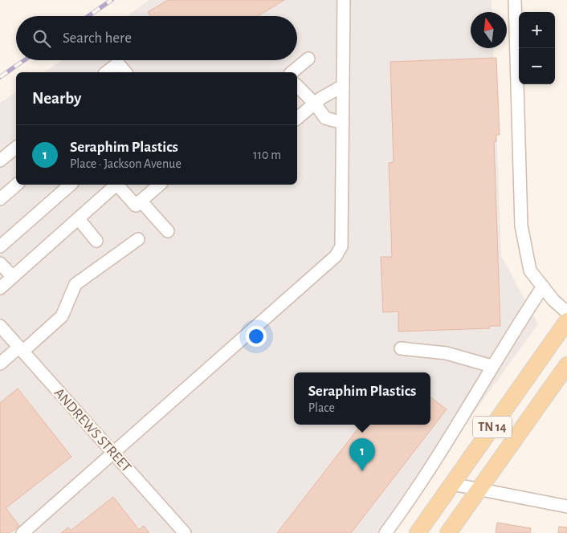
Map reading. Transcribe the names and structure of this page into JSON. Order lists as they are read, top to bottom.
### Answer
{
  "streets": {
    "main road": ["TN 14"],
    "street": ["ANDREWS STREET"]
  },
  "north": "top",
  "page": {
    "map_buttons": ["+", "−"],
    "search": "Search here",
    "heading": "Nearby",
    "list": [
      {
        "mark": "1",
        "name": "Seraphim Plastics",
        "note": "Place · Jackson Avenue",
        "value": "110 m"
      }
    ],
    "popup": ["Seraphim Plastics", "Place"],
    "pins": "1"
  }
}
